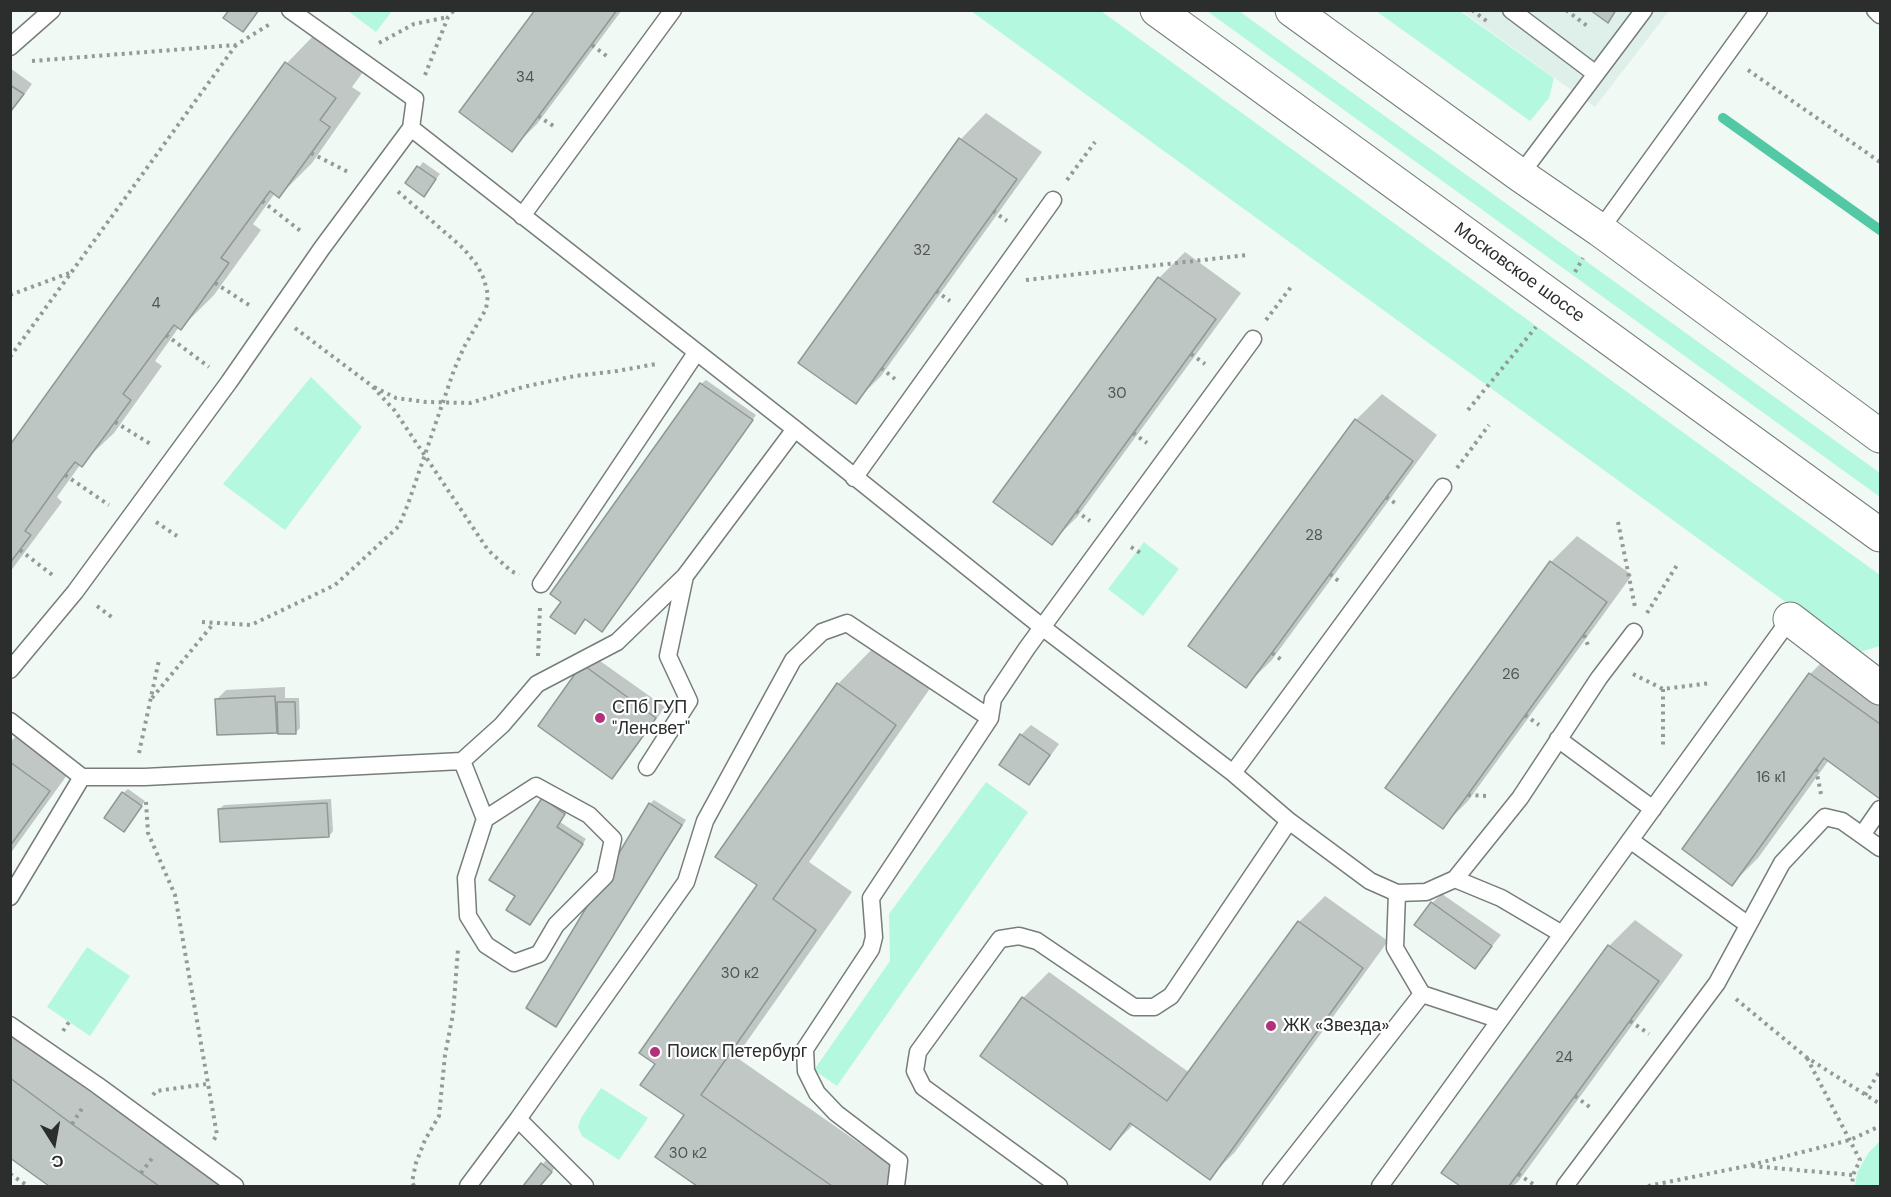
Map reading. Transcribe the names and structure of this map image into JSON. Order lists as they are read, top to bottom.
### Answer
{
  "streets": {
    "main road": ["Московское шоссе"]
  },
  "places": ["СПб ГУП \"Ленсвет\"", "ЖК «Звезда»", "Поиск Петербург"],
  "house_numbers": [
    "34",
    "32",
    "4",
    "30",
    "28",
    "26",
    "16 к1",
    "30 к2",
    "24",
    "30 к2"
  ],
  "north": "bottom"
}
